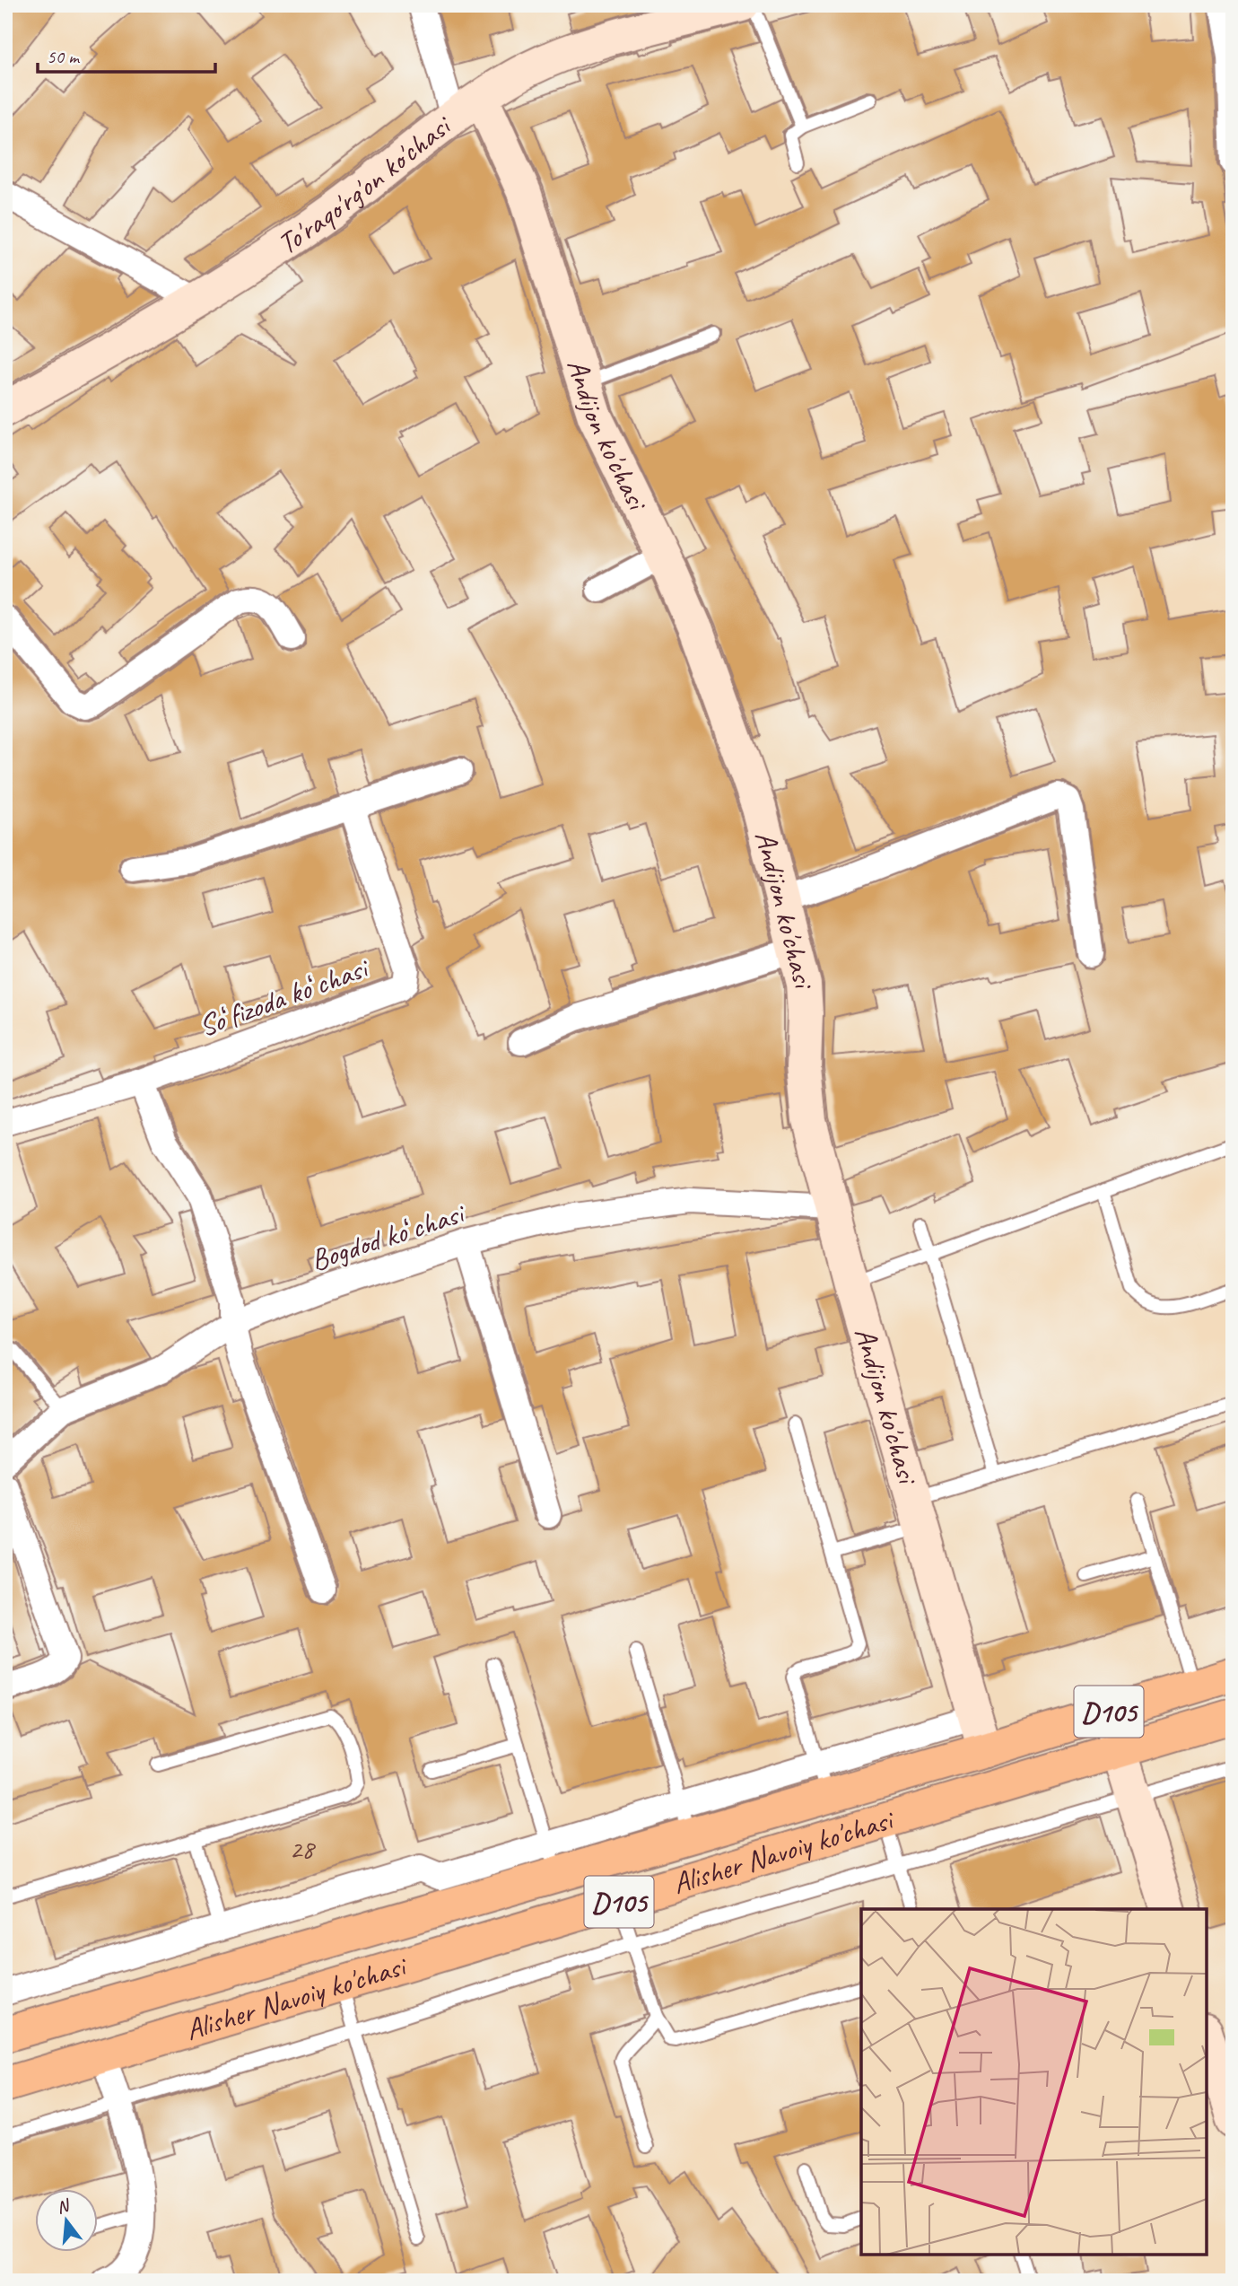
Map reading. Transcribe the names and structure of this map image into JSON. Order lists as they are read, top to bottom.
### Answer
{
  "streets": {
    "main road": ["D105", "Alisher Navoiy ko'chasi"],
    "street": [
      "To'raqo'rg'on ko'chasi",
      "Andijon ko'chasi",
      "Soʻfizoda koʻchasi",
      "Bogdod koʻchasi"
    ]
  },
  "crossings": [
    ["To'raqo'rg'on ko'chasi", "Andijon ko'chasi"],
    ["Andijon ko'chasi", "Bogdod koʻchasi"],
    ["Andijon ko'chasi", "Alisher Navoiy ko'chasi"]
  ],
  "house_numbers": ["28"],
  "scale_bar": "50 m",
  "north": "top"
}
